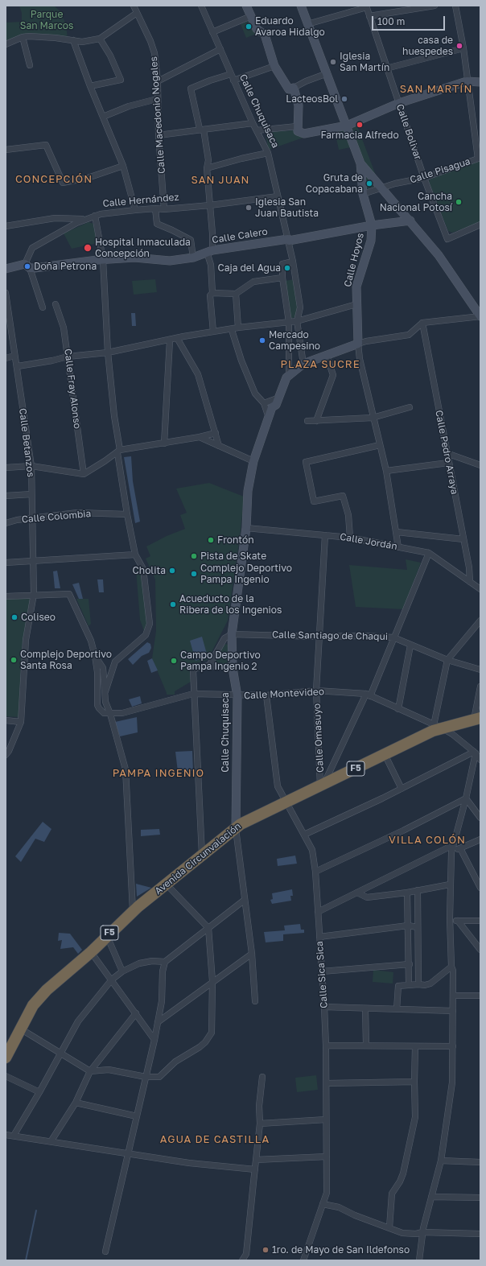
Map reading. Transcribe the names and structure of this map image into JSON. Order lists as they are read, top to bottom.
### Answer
{
  "streets": {
    "highway": ["F5", "Avenida Circunvalación"],
    "main road": ["Calle Chuquisaca", "Calle Calero", "Calle Hoyos"],
    "street": [
      "Calle Macedonio Nogales",
      "Calle Bolivar",
      "Calle Pisagua",
      "Calle Hernández",
      "Calle Fray Alonso",
      "Calle Betanzos",
      "Calle Pedro Arraya",
      "Calle Colombia",
      "Calle Jordán",
      "Calle Santiago de Chaqui",
      "Calle Montevideo",
      "Calle Omasuyo",
      "Calle Sica Sica"
    ]
  },
  "crossings": [
    ["Calle Chuquisaca", "Calle Hernández"],
    ["Calle Chuquisaca", "Calle Calero"],
    ["Calle Chuquisaca", "Calle Jordán"],
    ["Calle Chuquisaca", "Calle Santiago de Chaqui"],
    ["Calle Chuquisaca", "Calle Montevideo"],
    ["Calle Chuquisaca", "Avenida Circunvalación"],
    ["Calle Macedonio Nogales", "Calle Hernández"],
    ["Calle Bolivar", "Calle Pisagua"],
    ["Calle Pisagua", "Calle Hoyos"],
    ["Calle Hernández", "Calle Calero"],
    ["Calle Calero", "Calle Hoyos"],
    ["Calle Hoyos", "Calle Jordán"],
    ["Calle Betanzos", "Calle Colombia"],
    ["Calle Pedro Arraya", "Calle Jordán"],
    ["Calle Jordán", "Calle Omasuyo"],
    ["Calle Santiago de Chaqui", "Calle Omasuyo"],
    ["Calle Montevideo", "Calle Omasuyo"],
    ["Calle Montevideo", "Avenida Circunvalación"],
    ["Calle Montevideo", "Calle Sica Sica"],
    ["Calle Omasuyo", "Avenida Circunvalación"],
    ["Avenida Circunvalación", "Calle Sica Sica"]
  ],
  "districts": [
    "SAN MARTÍN",
    "CONCEPCIÓN",
    "SAN JUAN",
    "PLAZA SUCRE",
    "PAMPA INGENIO",
    "VILLA COLÓN",
    "AGUA DE CASTILLA"
  ],
  "parks": ["Parque San Marcos"],
  "places": [
    "Eduardo Avaroa Hidalgo",
    "casa de huespedes",
    "Iglesia San Martín",
    "LacteosBol",
    "Farmacia Alfredo",
    "Gruta de Copacabana",
    "Cancha Nacional Potosí",
    "Iglesia San Juan Bautista",
    "Hospital Inmaculada Concepción",
    "Doña Petrona",
    "Caja del Agua",
    "Mercado Campesino",
    "Frontón",
    "Pista de Skate",
    "Cholita",
    "Complejo Deportivo Pampa Ingenio",
    "Acueducto de la Ribera de los Ingenios",
    "Coliseo",
    "Complejo Deportivo Santa Rosa",
    "Campo Deportivo Pampa Ingenio 2",
    "1ro. de Mayo de San Ildefonso"
  ],
  "scale_bar": "100 m"
}
